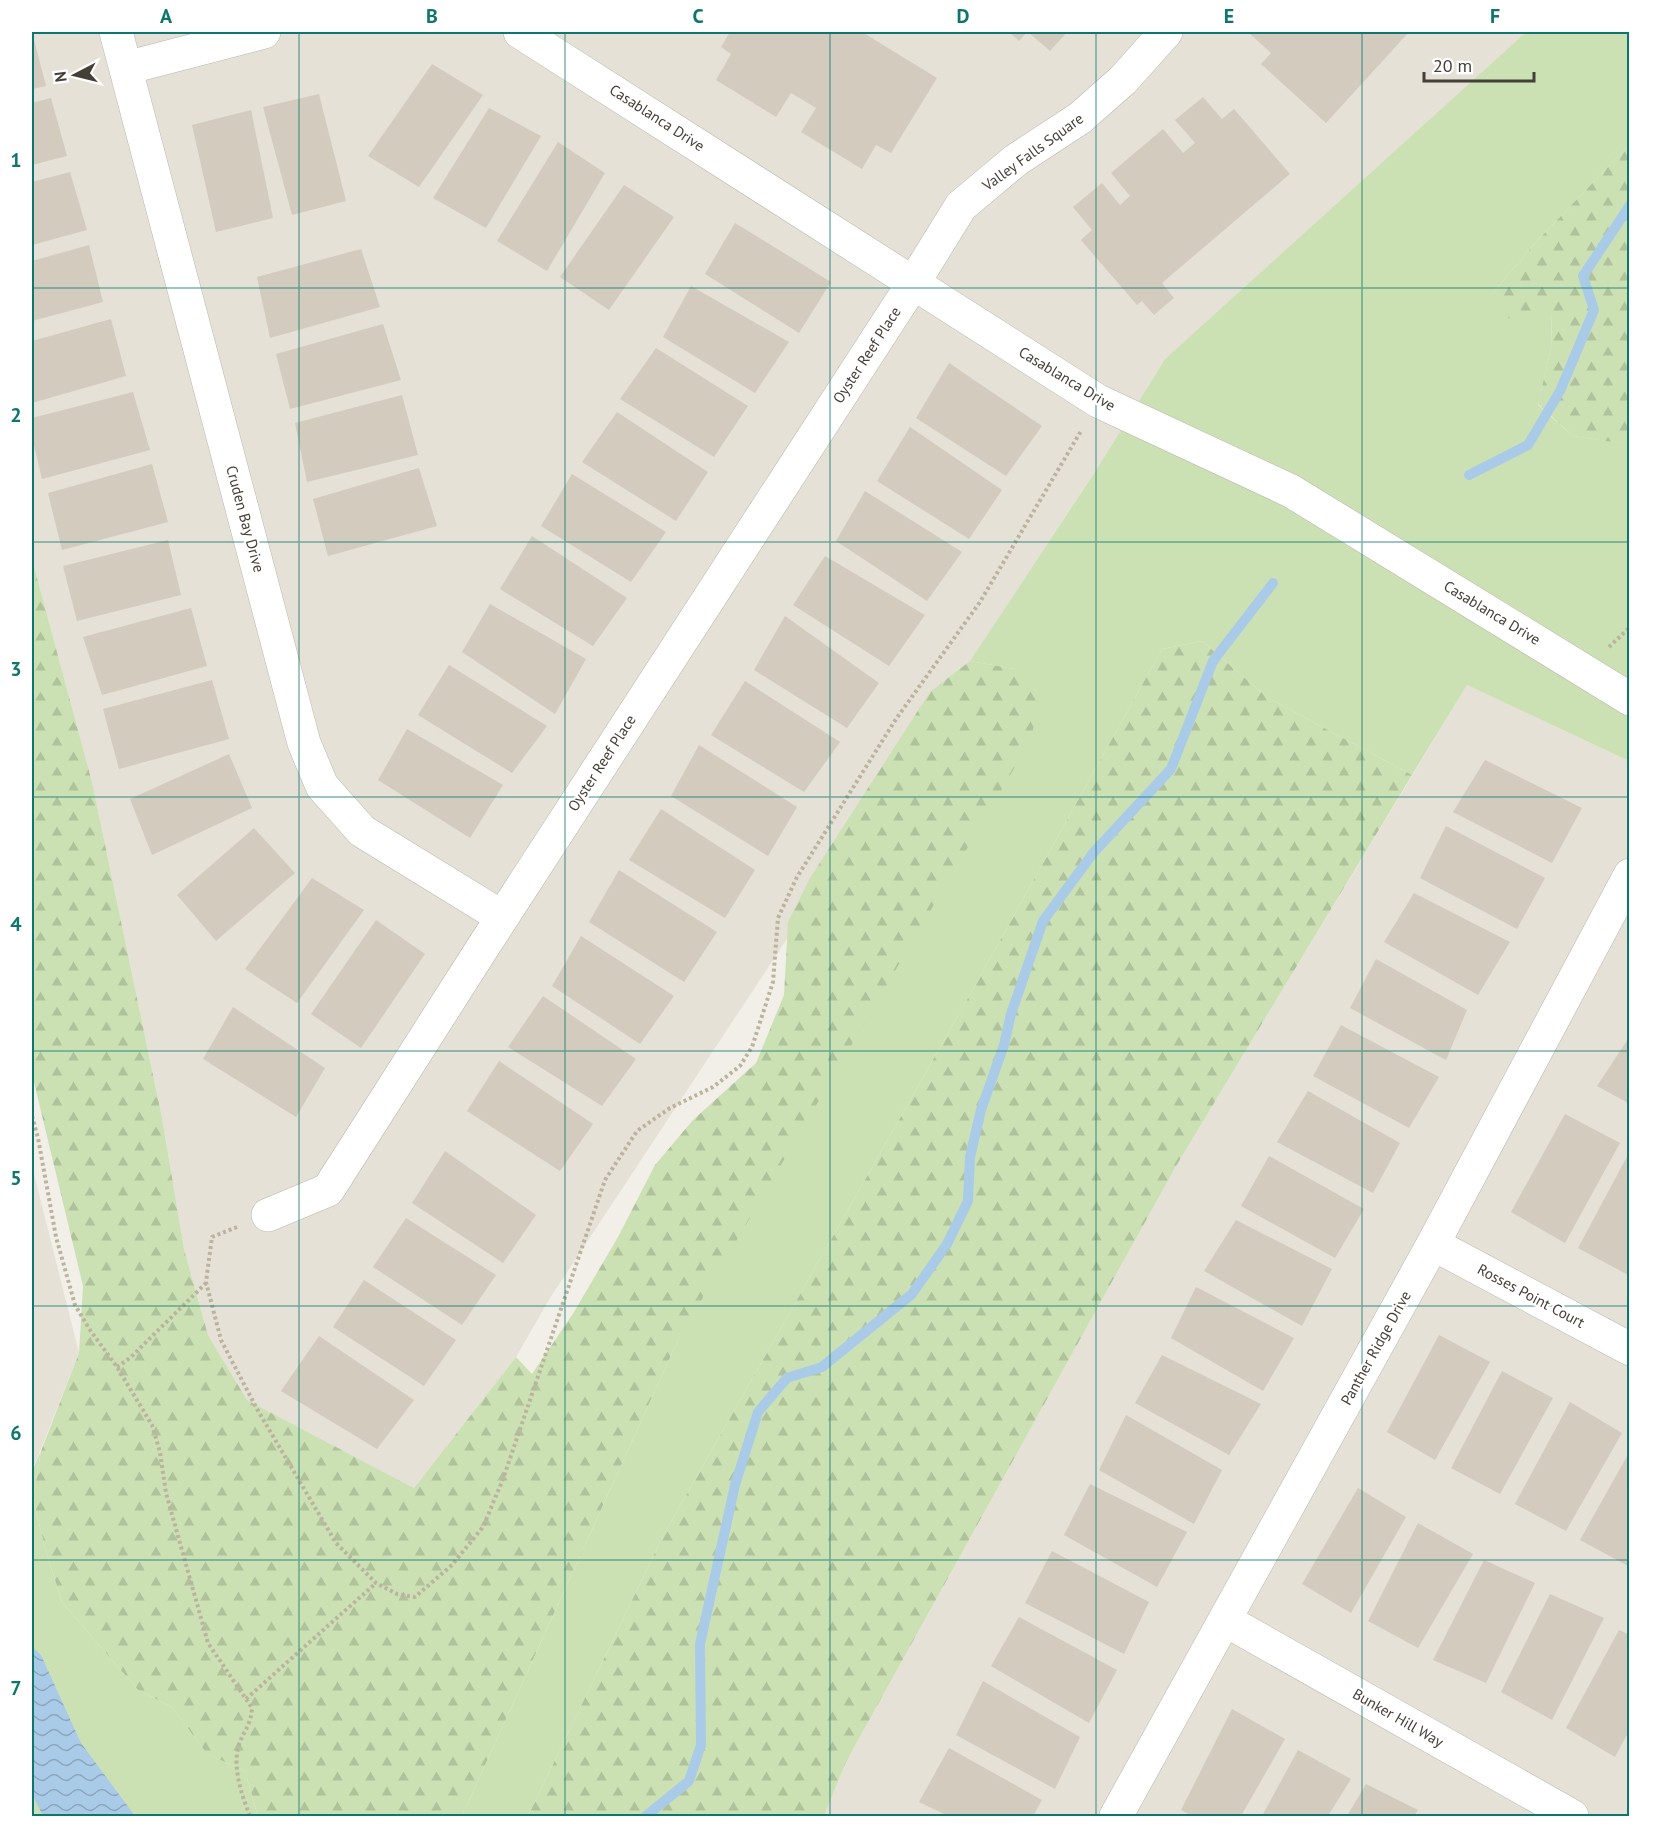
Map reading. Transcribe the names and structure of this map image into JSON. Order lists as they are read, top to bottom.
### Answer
{
  "streets": {
    "street": [
      "Casablanca Drive",
      "Valley Falls Square",
      "Oyster Reef Place",
      "Cruden Bay Drive",
      "Rosses Point Court",
      "Panther Ridge Drive",
      "Bunker Hill Way"
    ]
  },
  "crossings": [
    ["Casablanca Drive", "Valley Falls Square"],
    ["Casablanca Drive", "Oyster Reef Place"],
    ["Valley Falls Square", "Oyster Reef Place"],
    ["Oyster Reef Place", "Cruden Bay Drive"],
    ["Rosses Point Court", "Panther Ridge Drive"],
    ["Panther Ridge Drive", "Bunker Hill Way"]
  ],
  "scale_bar": "20 m",
  "north": "left",
  "grid": {
    "columns": [
      "A",
      "B",
      "C",
      "D",
      "E",
      "F"
    ],
    "rows": [
      "1",
      "2",
      "3",
      "4",
      "5",
      "6",
      "7"
    ]
  }
}
